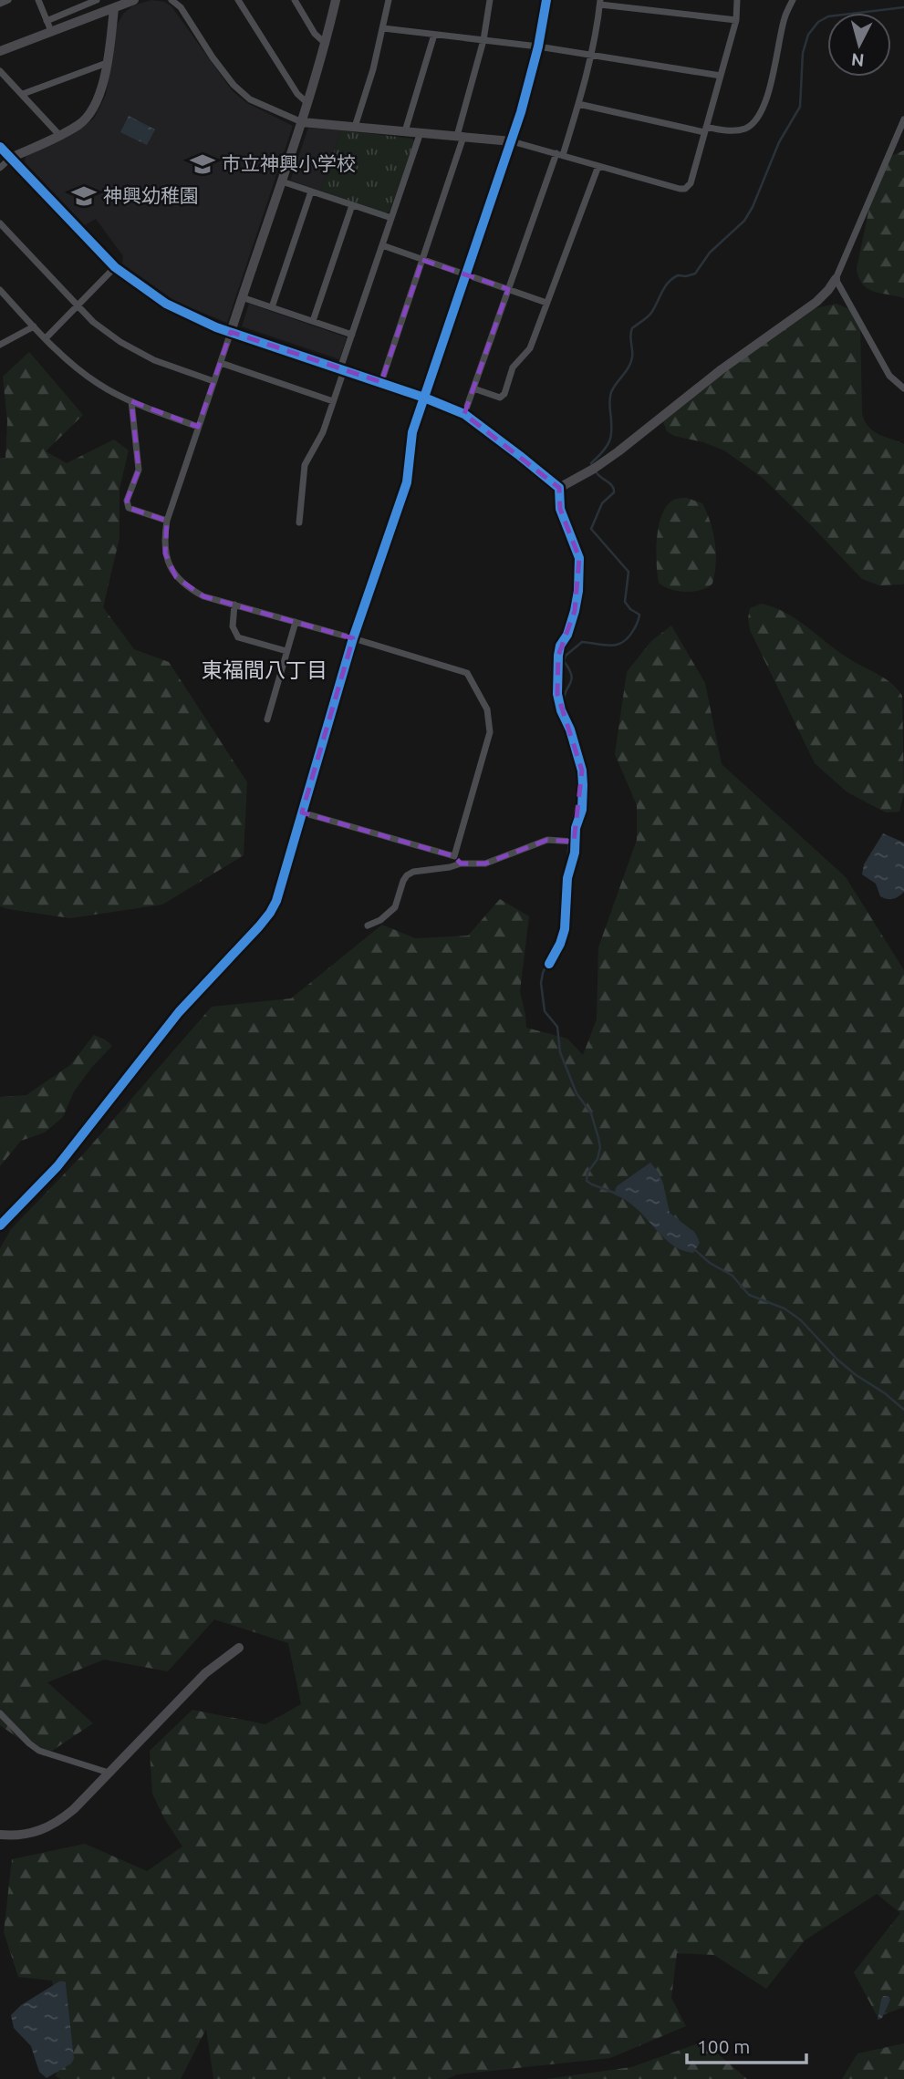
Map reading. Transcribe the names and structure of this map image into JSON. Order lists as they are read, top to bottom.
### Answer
{
  "districts": ["東福間八丁目"],
  "places": {
    "school or university": ["市立神興小学校", "神興幼稚園"]
  },
  "scale_bar": "100 m",
  "north": "bottom"
}
